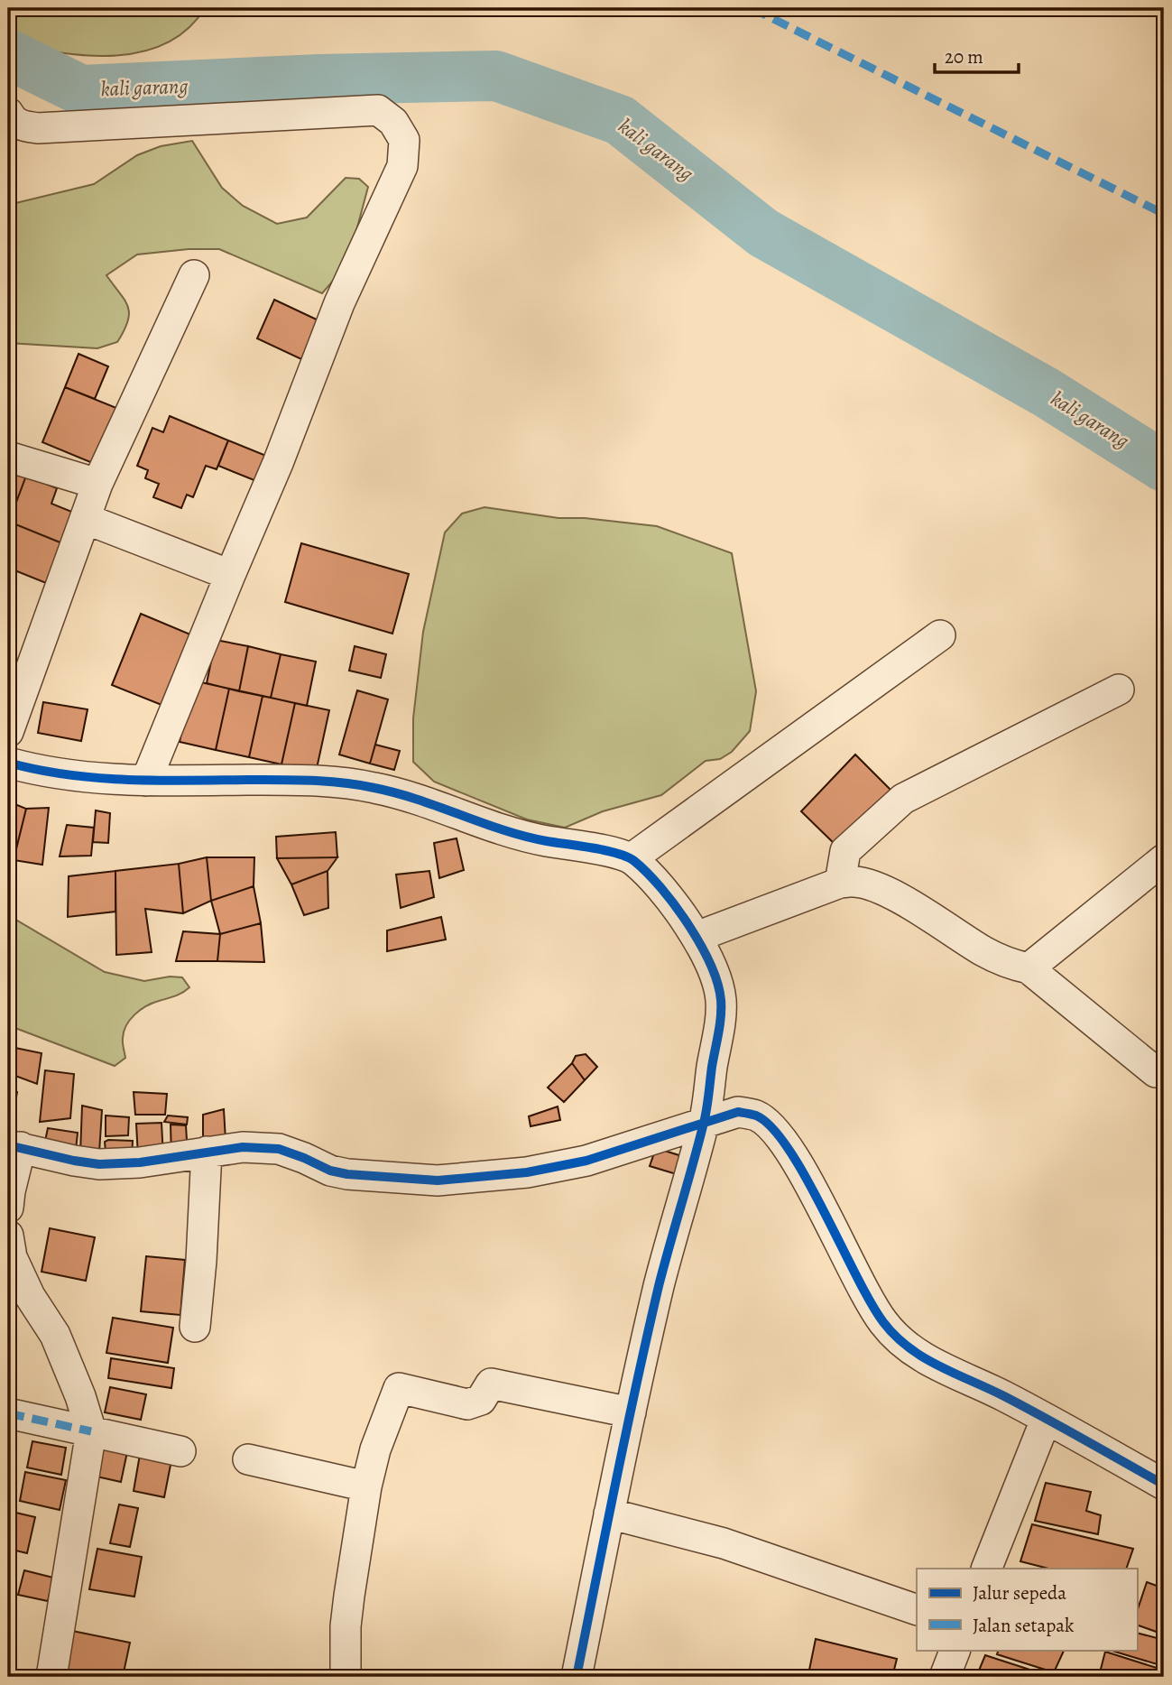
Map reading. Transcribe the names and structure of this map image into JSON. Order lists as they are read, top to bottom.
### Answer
{
  "water": ["kali garang"],
  "legend": ["Jalur sepeda", "Jalan setapak"],
  "scale_bar": "20 m"
}
